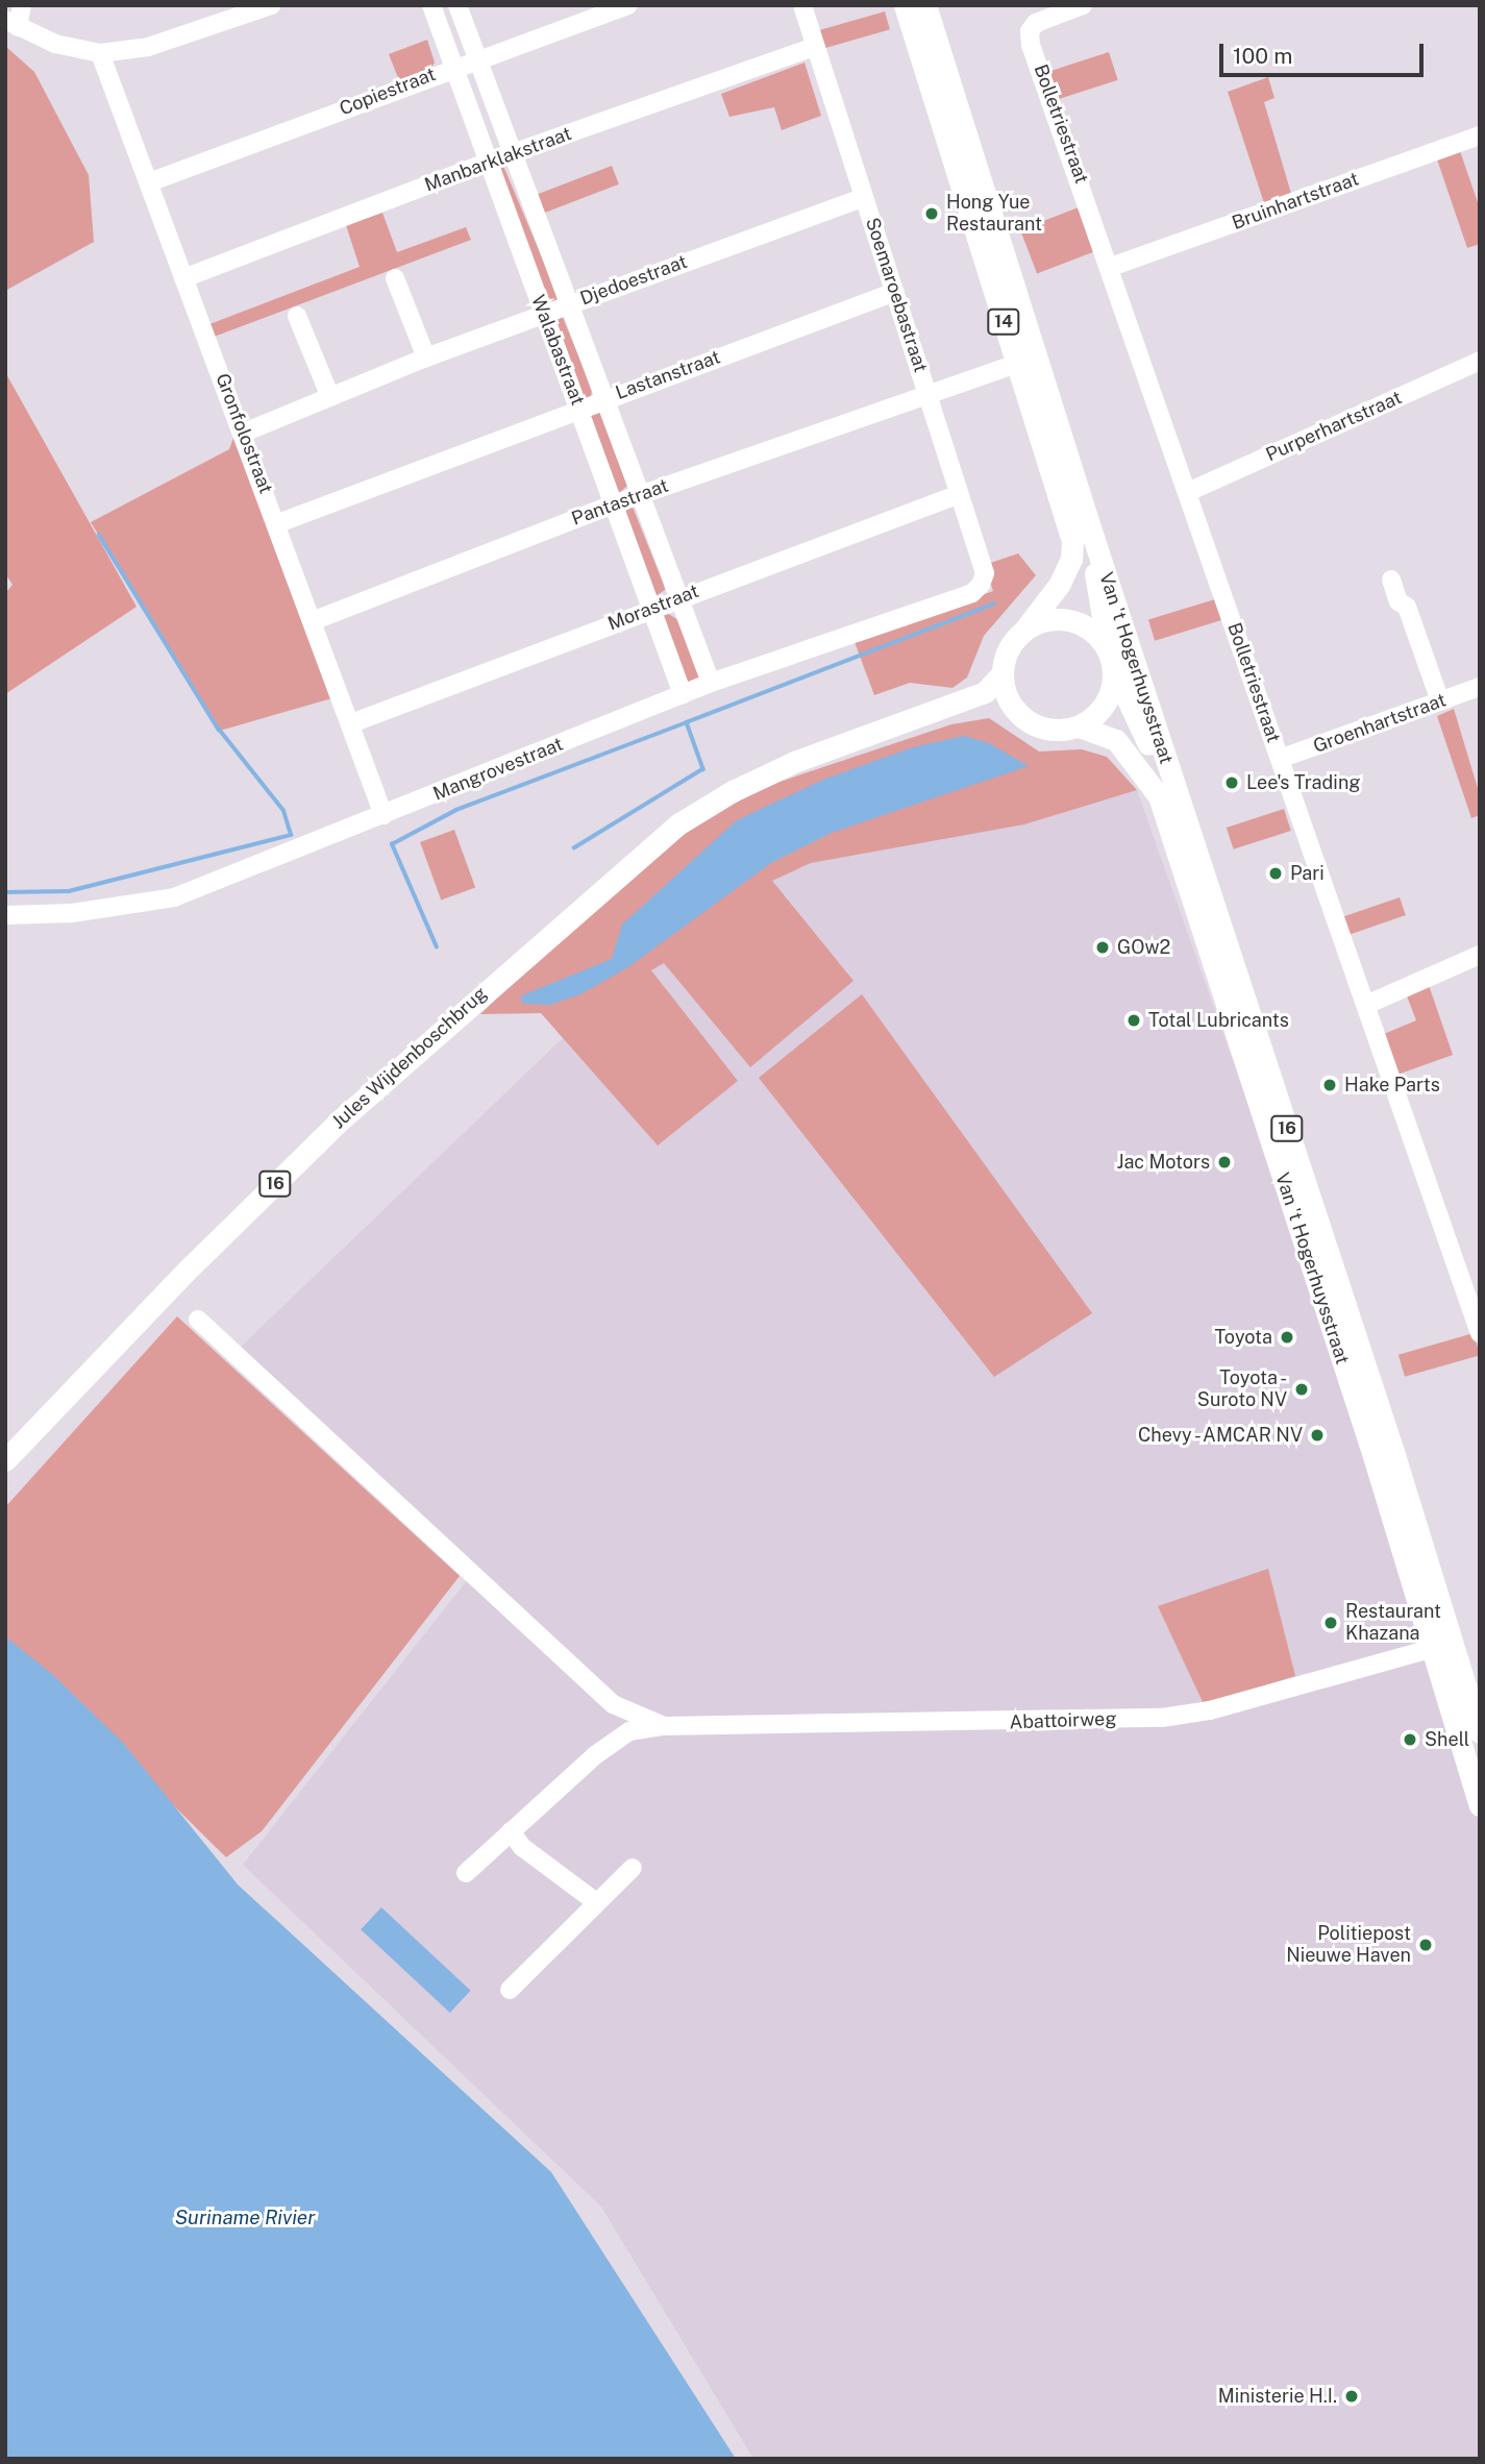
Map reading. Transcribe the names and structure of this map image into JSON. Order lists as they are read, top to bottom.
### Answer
{
  "streets": {
    "main road": [
      "14",
      "Van 't Hogerhuysstraat",
      "Jules Wijdenboschbrug",
      "16"
    ],
    "street": [
      "Copiestraat",
      "Bolletriestraat",
      "Manbarklakstraat",
      "Bruinhartstraat",
      "Djedoestraat",
      "Soemaroebastraat",
      "Walabastraat",
      "Lastanstraat",
      "Purperhartstraat",
      "Gronfolostraat",
      "Pantastraat",
      "Morastraat",
      "Groenhartstraat",
      "Mangrovestraat",
      "Abattoirweg"
    ]
  },
  "crossings": [
    ["Copiestraat", "Walabastraat"],
    ["Copiestraat", "Gronfolostraat"],
    ["Bolletriestraat", "Bruinhartstraat"],
    ["Bolletriestraat", "Purperhartstraat"],
    ["Bolletriestraat", "Groenhartstraat"],
    ["Manbarklakstraat", "Soemaroebastraat"],
    ["Manbarklakstraat", "Walabastraat"],
    ["Manbarklakstraat", "Gronfolostraat"],
    ["Djedoestraat", "Soemaroebastraat"],
    ["Djedoestraat", "Walabastraat"],
    ["Djedoestraat", "Gronfolostraat"],
    ["Soemaroebastraat", "Lastanstraat"],
    ["Soemaroebastraat", "Pantastraat"],
    ["Soemaroebastraat", "Morastraat"],
    ["Soemaroebastraat", "Mangrovestraat"],
    ["14", "Pantastraat"],
    ["14", "Van 't Hogerhuysstraat"],
    ["14", "Jules Wijdenboschbrug"],
    ["14", "16"],
    ["Walabastraat", "Lastanstraat"],
    ["Walabastraat", "Pantastraat"],
    ["Walabastraat", "Morastraat"],
    ["Walabastraat", "Mangrovestraat"],
    ["Lastanstraat", "Gronfolostraat"],
    ["Gronfolostraat", "Pantastraat"],
    ["Gronfolostraat", "Morastraat"],
    ["Gronfolostraat", "Mangrovestraat"],
    ["Van 't Hogerhuysstraat", "Jules Wijdenboschbrug"],
    ["Van 't Hogerhuysstraat", "16"],
    ["Van 't Hogerhuysstraat", "Abattoirweg"],
    ["Jules Wijdenboschbrug", "16"]
  ],
  "water": ["Suriname Rivier"],
  "places": [
    "Hong Yue Restaurant",
    "Lee's Trading",
    "Pari",
    "GOw2",
    "Total Lubricants",
    "Hake Parts",
    "Jac Motors",
    "Toyota",
    "Toyota - Suroto NV",
    "Chevy - AMCAR NV",
    "Restaurant Khazana",
    "Shell",
    "Politiepost Nieuwe Haven",
    "Ministerie H.I."
  ],
  "scale_bar": "100 m"
}
